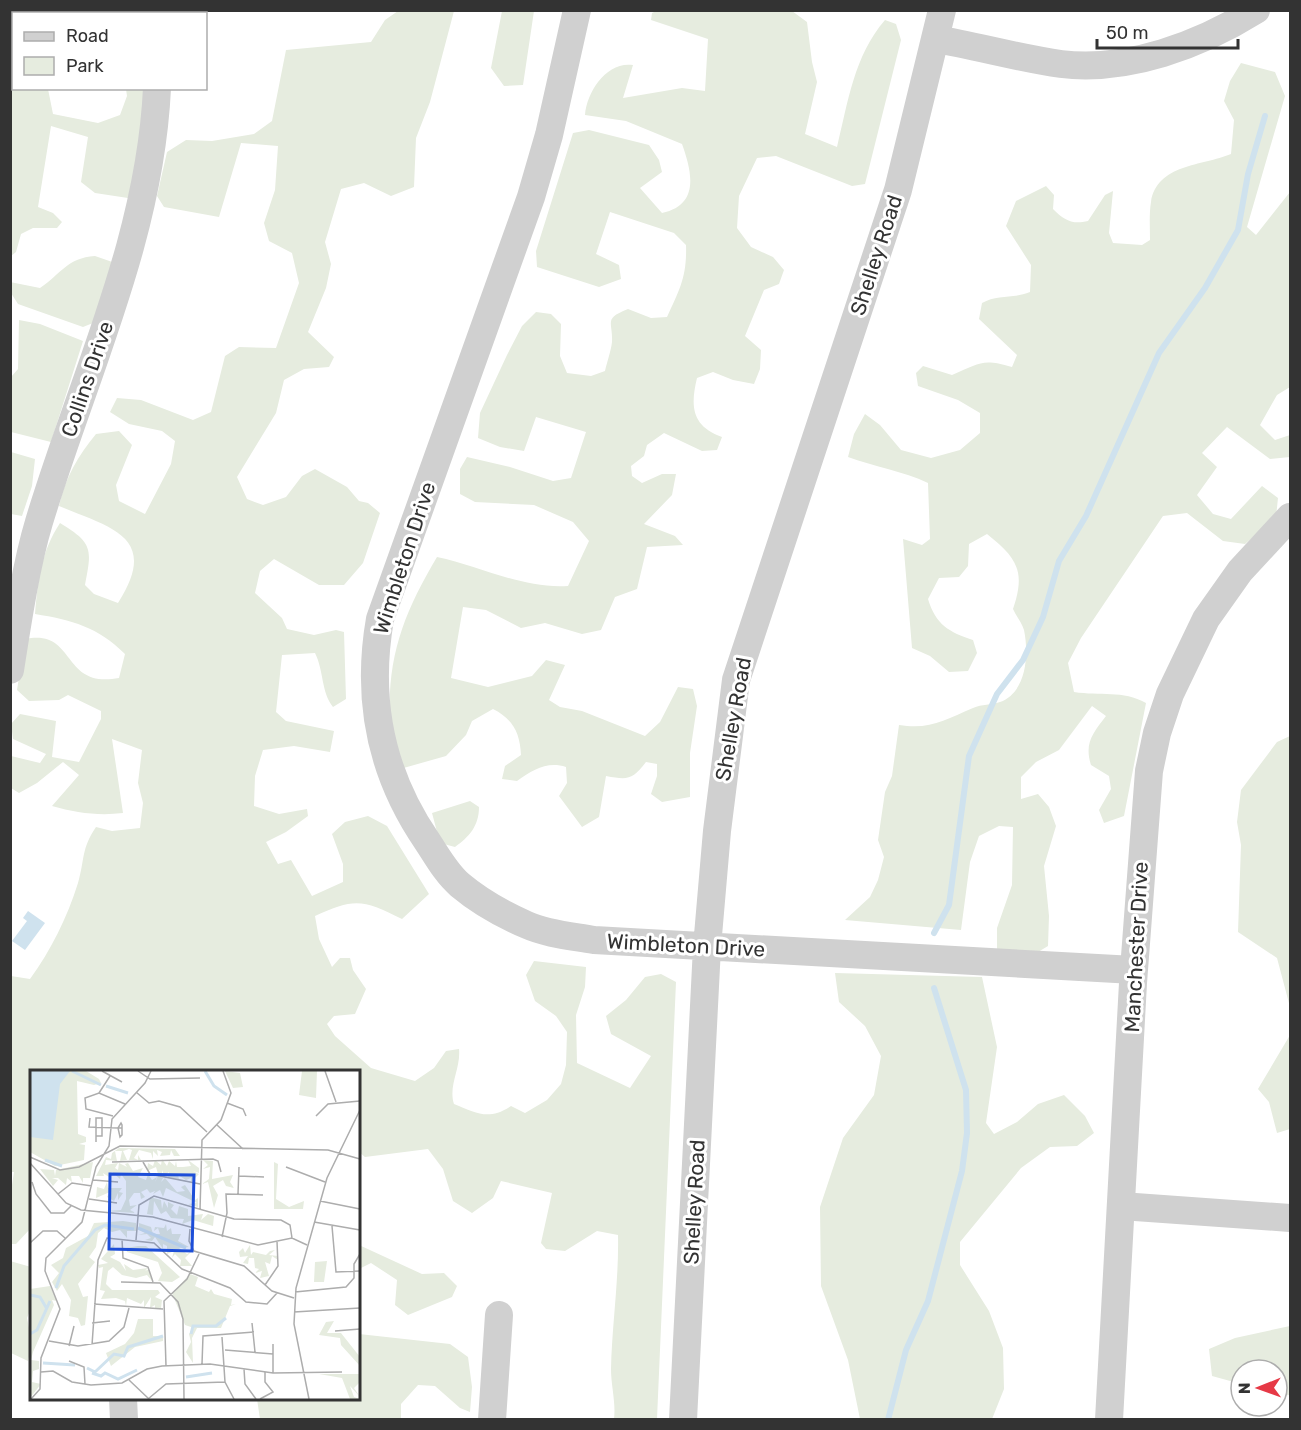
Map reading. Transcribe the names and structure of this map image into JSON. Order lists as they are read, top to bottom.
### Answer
{
  "streets": {
    "street": [
      "Shelley Road",
      "Collins Drive",
      "Wimbleton Drive",
      "Manchester Drive"
    ]
  },
  "crossings": [
    ["Shelley Road", "Wimbleton Drive"],
    ["Wimbleton Drive", "Manchester Drive"]
  ],
  "legend": ["Road", "Park"],
  "scale_bar": "50 m",
  "north": "left"
}
